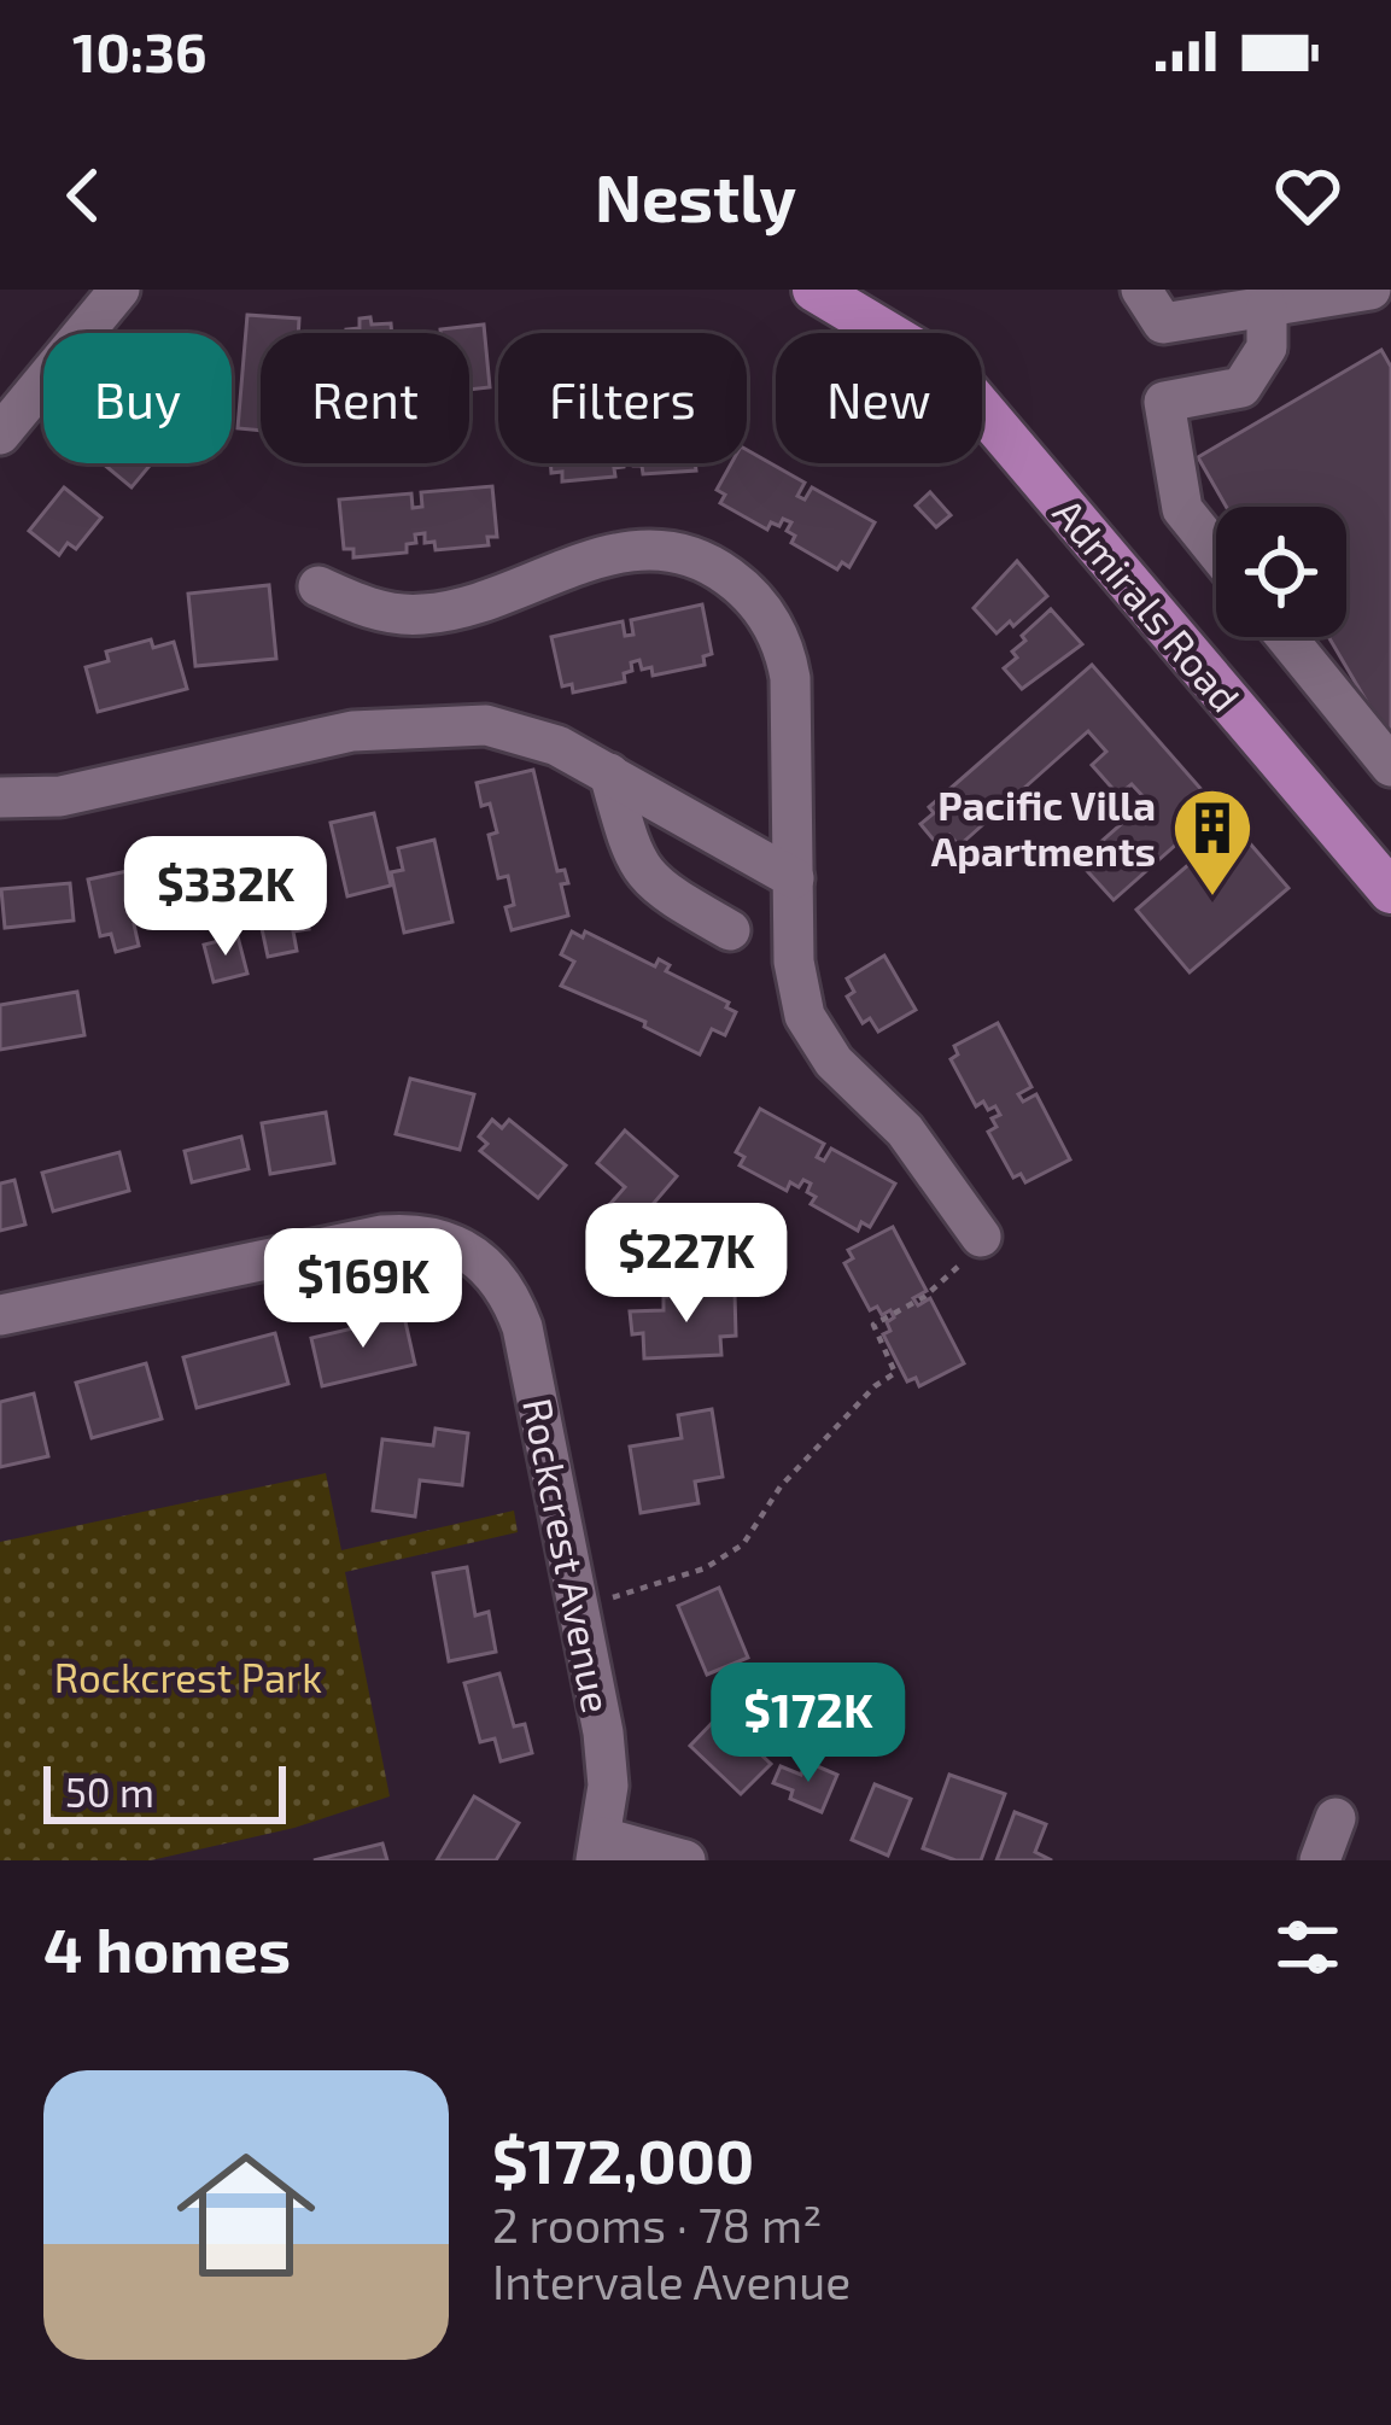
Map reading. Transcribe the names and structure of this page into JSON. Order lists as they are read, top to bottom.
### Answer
{
  "streets": {
    "main road": ["Admirals Road"],
    "street": ["Rockcrest Avenue"]
  },
  "parks": ["Rockcrest Park"],
  "places": {
    "building": ["Pacific Villa Apartments"]
  },
  "scale_bar": "50 m",
  "page": {
    "status": "10:36",
    "header": "Nestly",
    "chip": [
      "Buy",
      "Rent",
      "Filters",
      "New"
    ],
    "price": [
      "$332K",
      "$227K",
      "$169K",
      "$172K"
    ],
    "scale": "50 m",
    "heading": "4 homes",
    "list": [
      {
        "name": "$172,000",
        "note": "2 rooms · 78 m² · Intervale Avenue"
      }
    ]
  }
}
